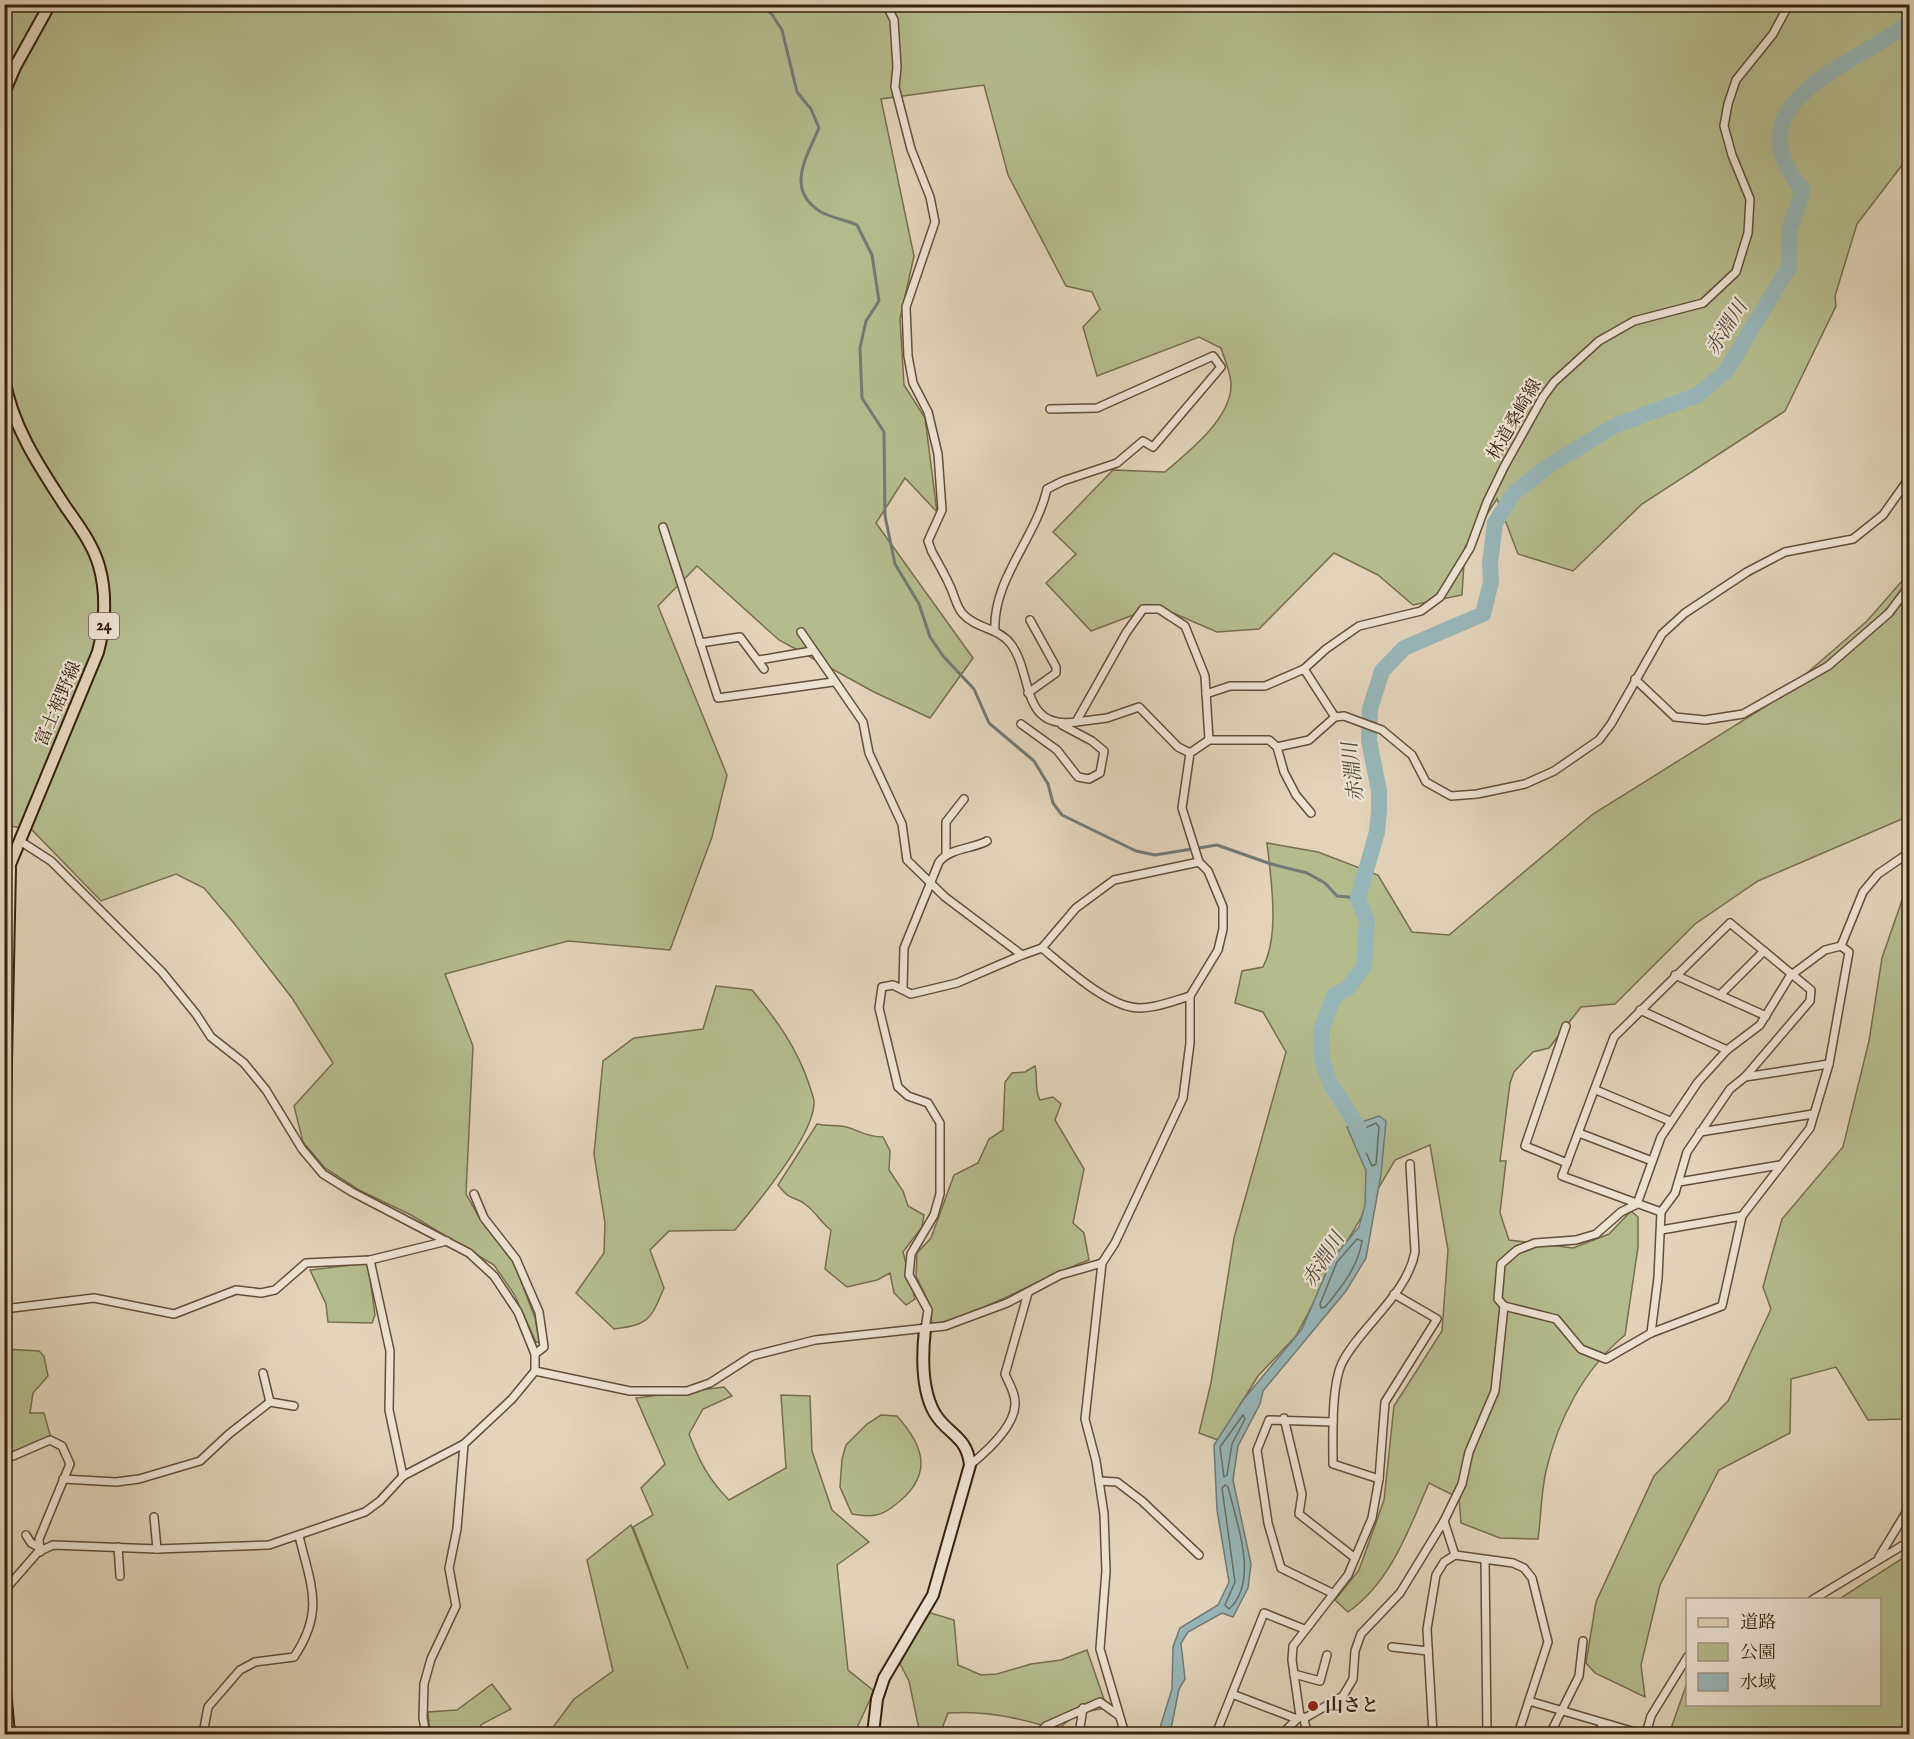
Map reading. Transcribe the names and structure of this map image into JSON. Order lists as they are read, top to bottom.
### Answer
{
  "streets": {
    "main road": ["24", "富士裾野線"],
    "street": ["林道桑崎線"]
  },
  "water": ["赤淵川"],
  "places": ["山さと"],
  "legend": ["道路", "公園", "水域"]
}
